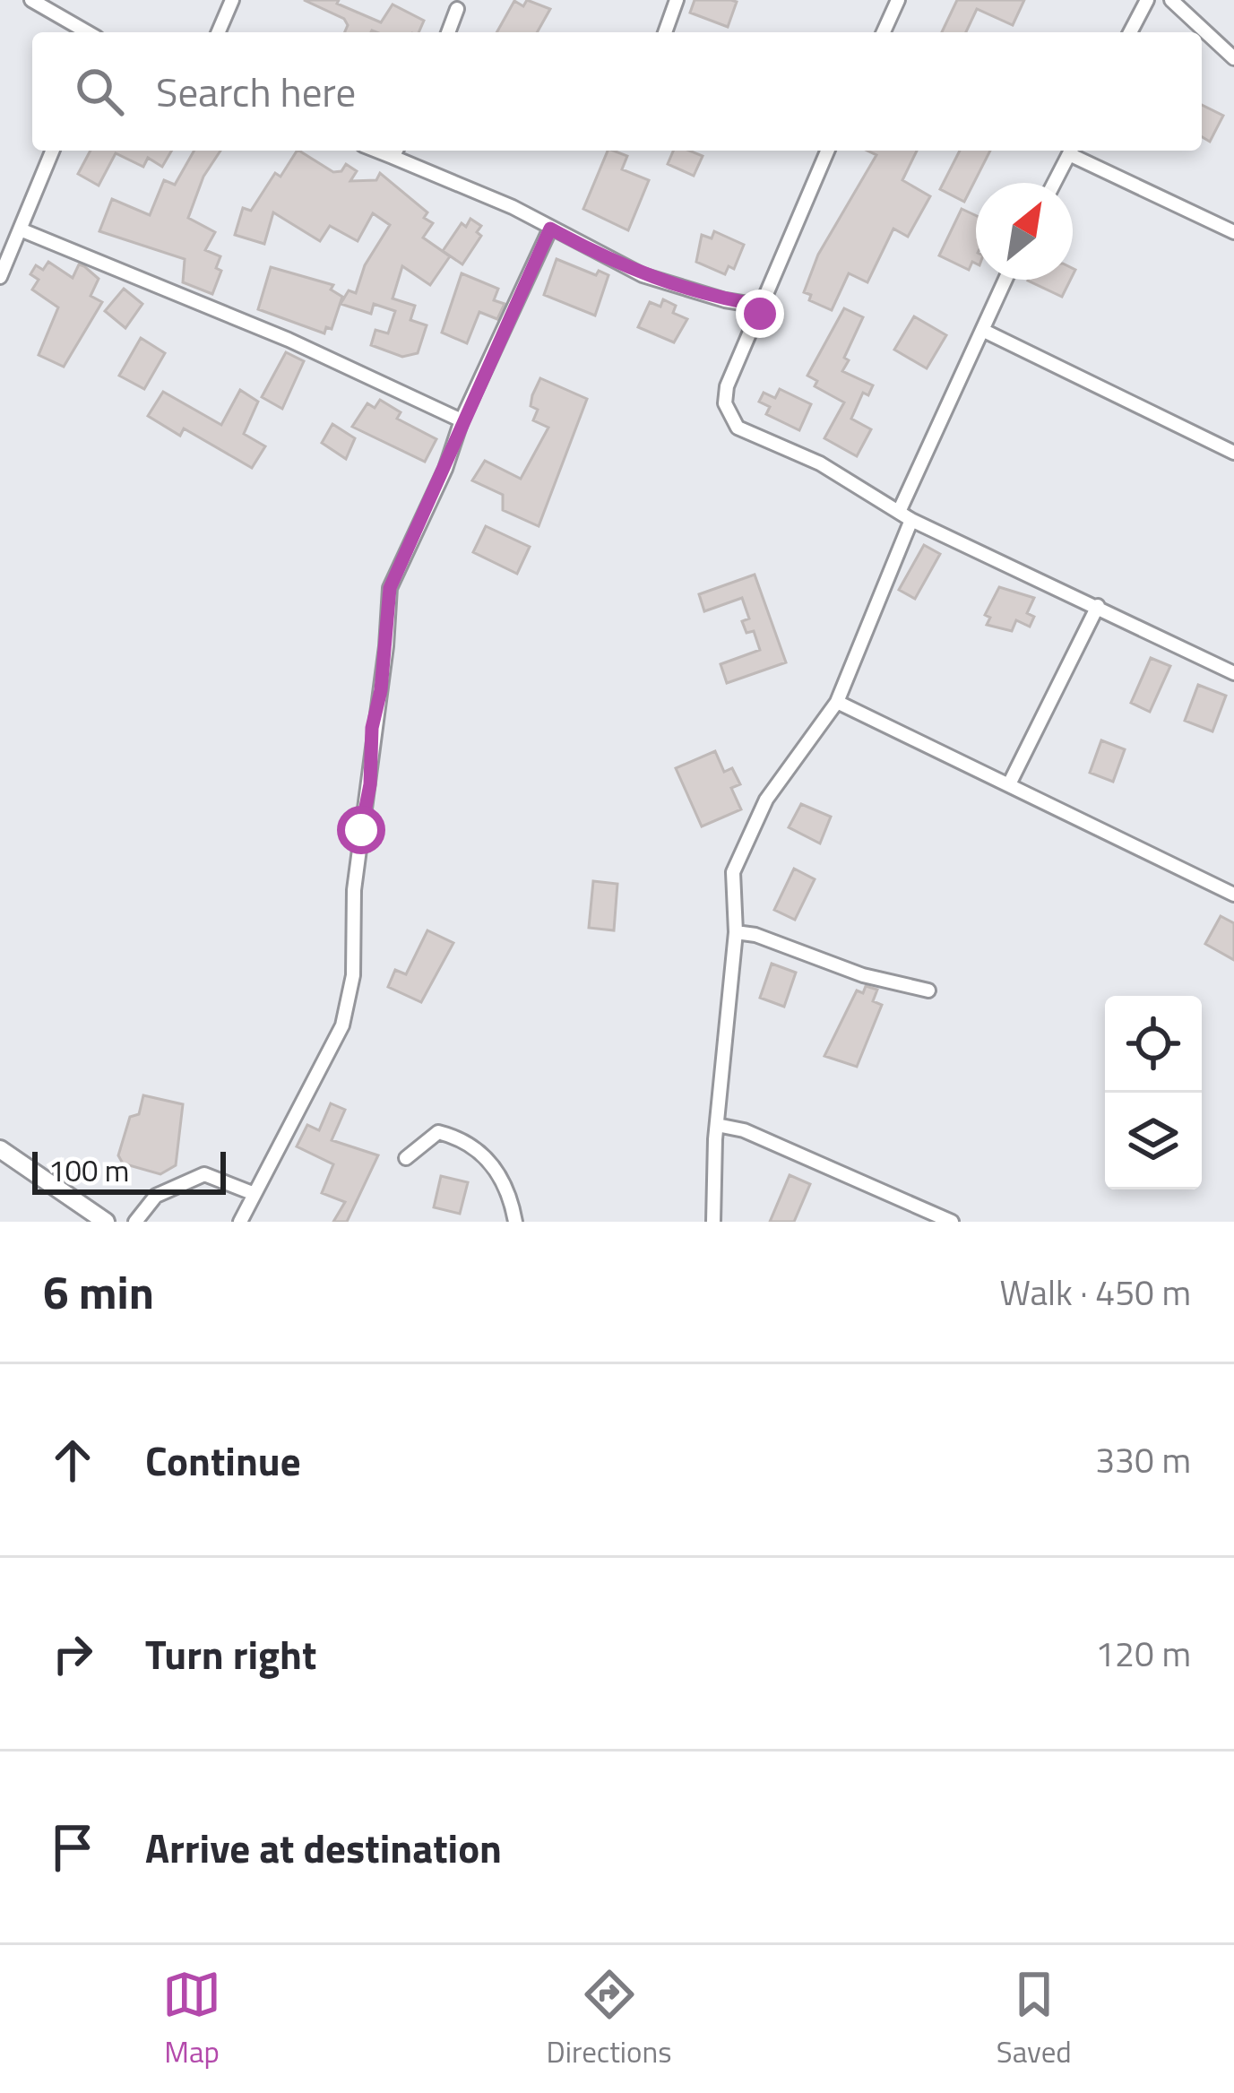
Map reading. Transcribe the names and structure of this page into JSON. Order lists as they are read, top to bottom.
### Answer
{
  "scale_bar": "100 m",
  "north": "top right",
  "page": {
    "search": "Search here",
    "scale": "100 m",
    "heading": ["6 min", "Walk · 450 m"],
    "list": [
      ["Continue", "330 m"],
      ["Turn right", "120 m"],
      "Arrive at destination"
    ],
    "nav": ["Map", "Directions", "Saved"]
  }
}
